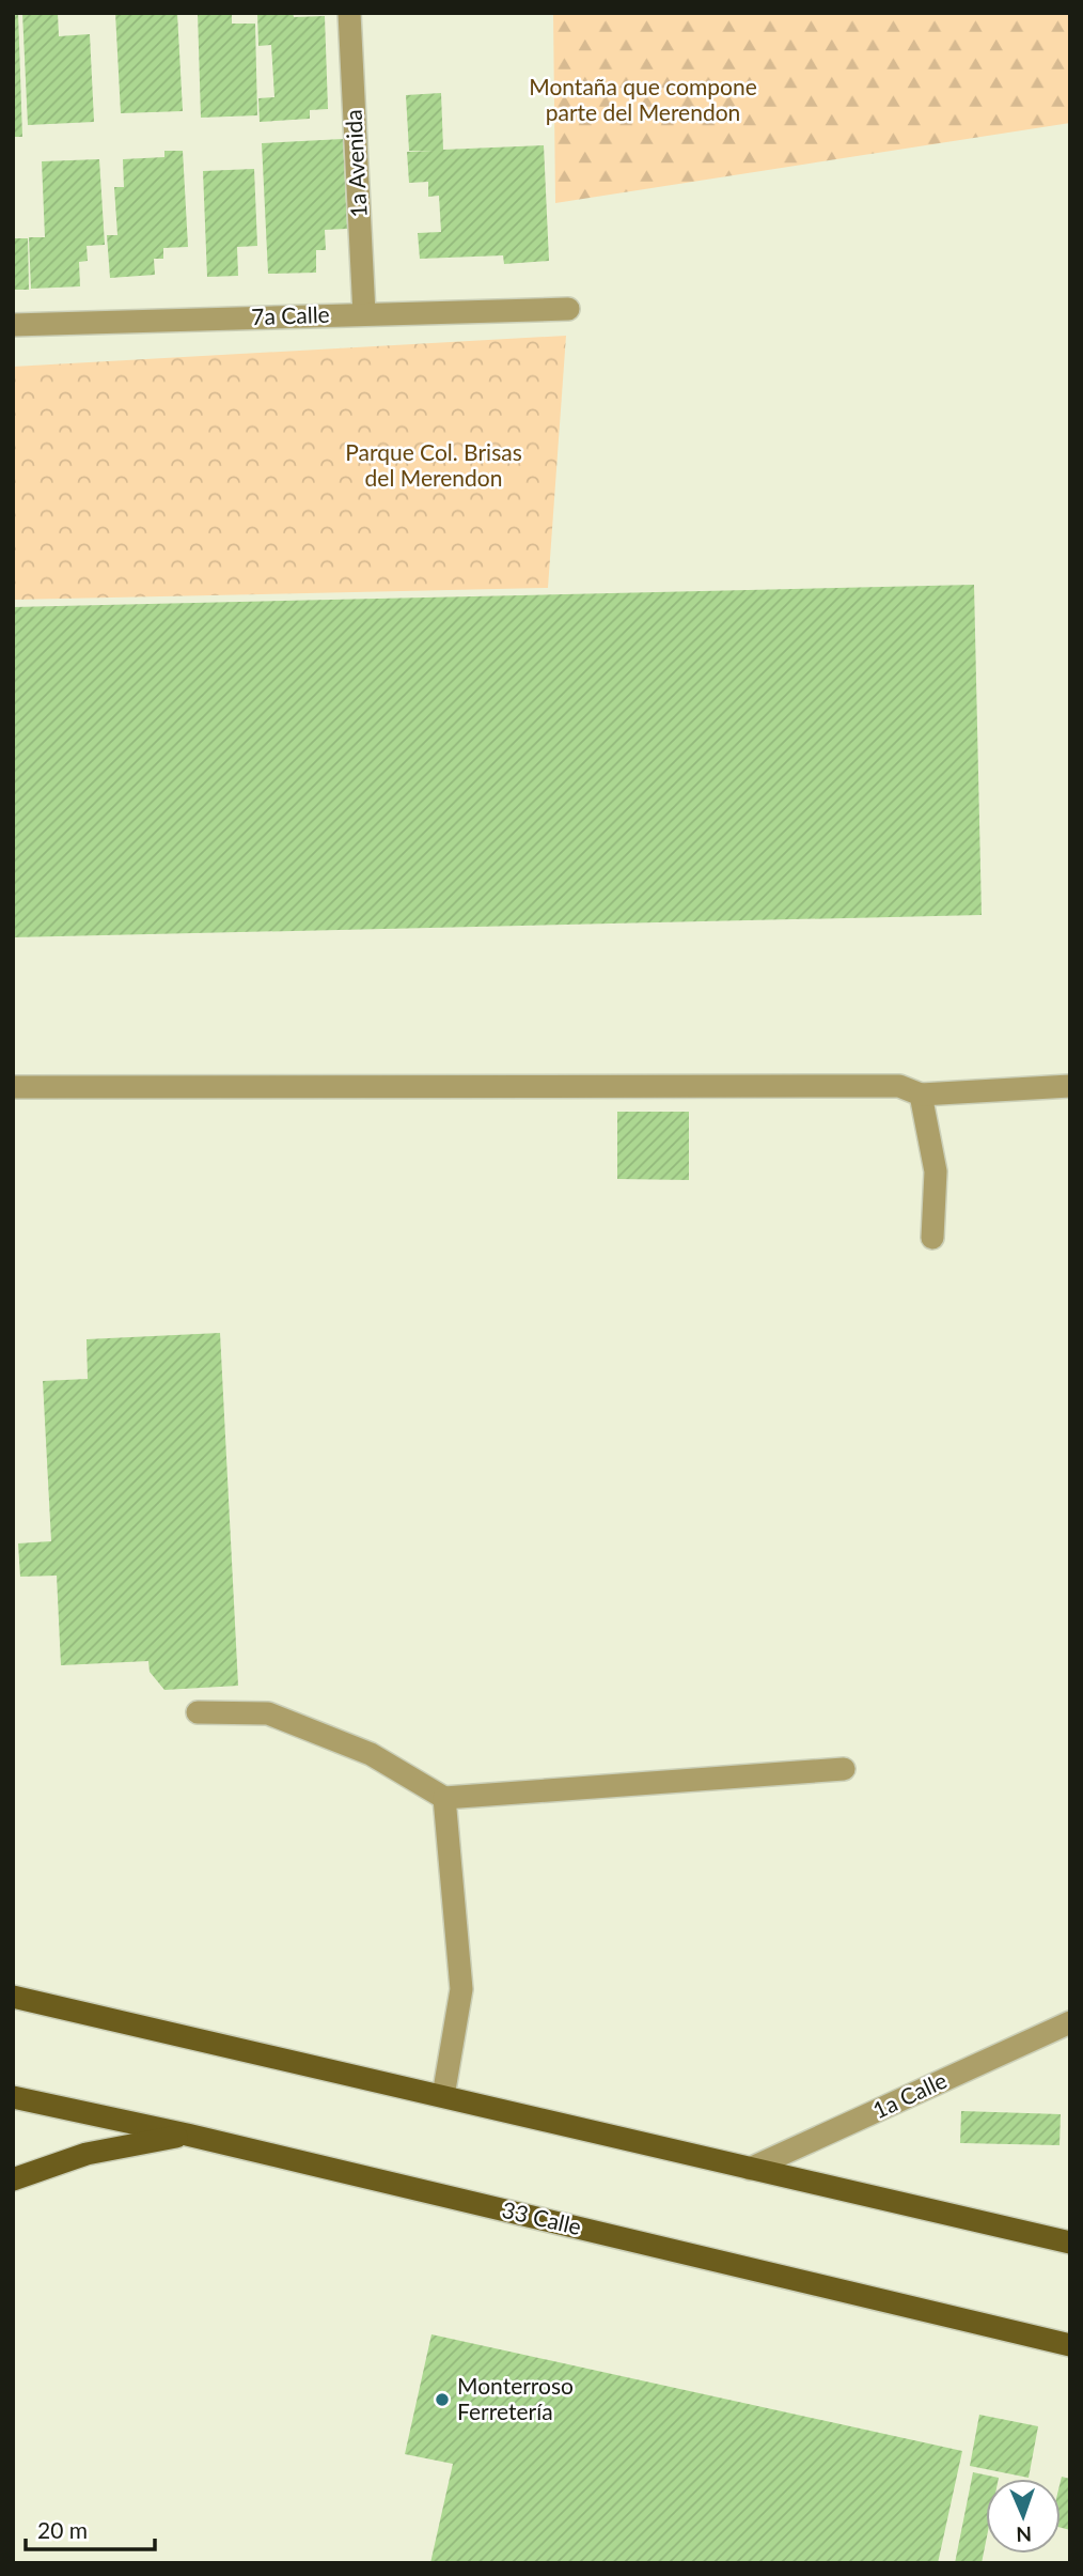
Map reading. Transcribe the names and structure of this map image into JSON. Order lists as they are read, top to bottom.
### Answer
{
  "streets": {
    "main road": ["33 Calle"],
    "street": ["1a Avenida", "7a Calle", "1a Calle"]
  },
  "crossings": [
    ["1a Avenida", "7a Calle"]
  ],
  "parks": ["Montaña que compone parte del Merendon", "Parque Col. Brisas del Merendon"],
  "places": ["Monterroso Ferretería"],
  "scale_bar": "20 m",
  "north": "bottom"
}
